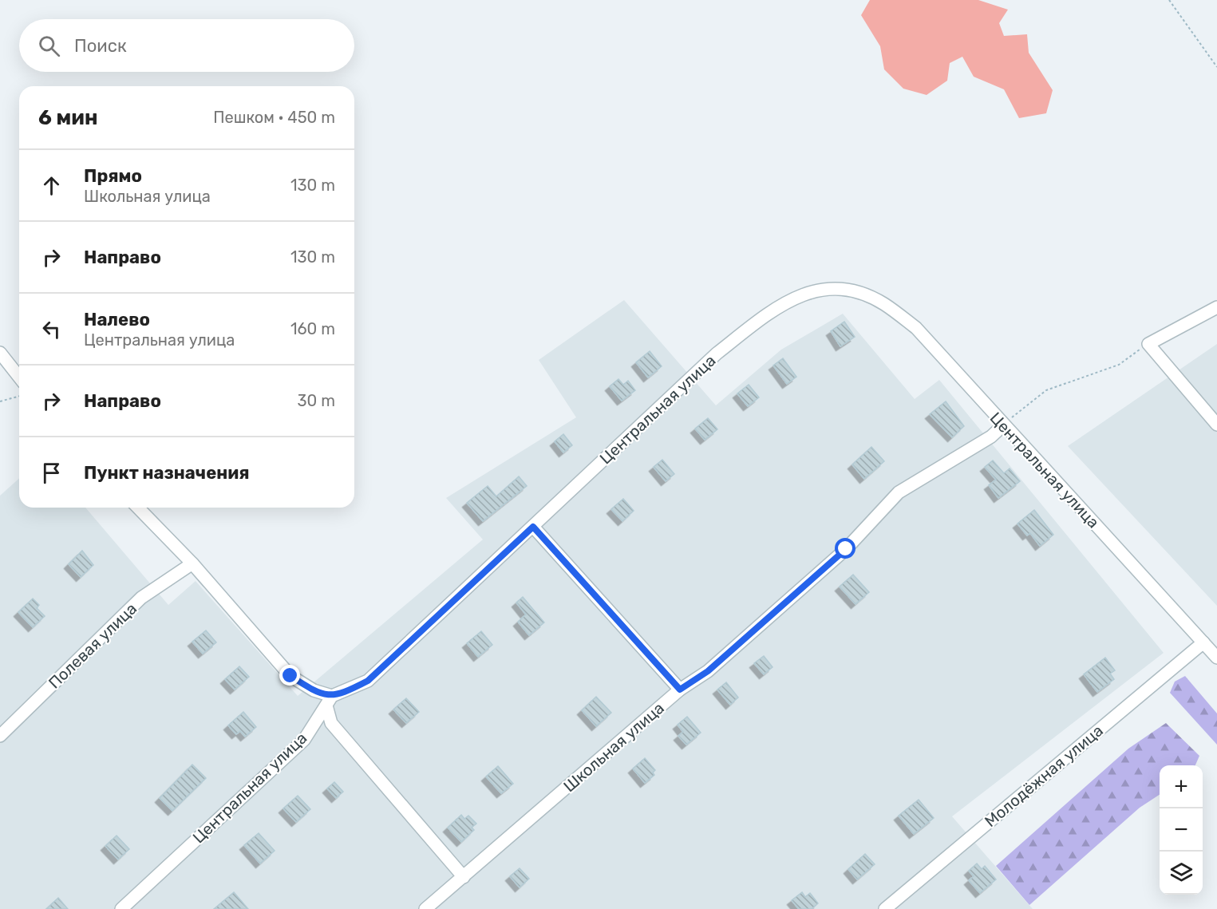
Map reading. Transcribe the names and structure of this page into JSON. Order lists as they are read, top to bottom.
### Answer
{
  "streets": {
    "street": [
      "Центральная улица",
      "Полевая улица",
      "Школьная улица",
      "Молодёжная улица"
    ]
  },
  "crossings": [
    ["Центральная улица", "Школьная улица"],
    ["Центральная улица", "Молодёжная улица"]
  ],
  "page": {
    "search": "Поиск",
    "heading": ["6 мин", "Пешком · 450 m"],
    "list": [
      ["Прямо", "Школьная улица", "130 m"],
      ["Направо", "130 m"],
      ["Налево", "Центральная улица", "160 m"],
      ["Направо", "30 m"],
      "Пункт назначения"
    ],
    "map_buttons": ["+", "−"]
  }
}
